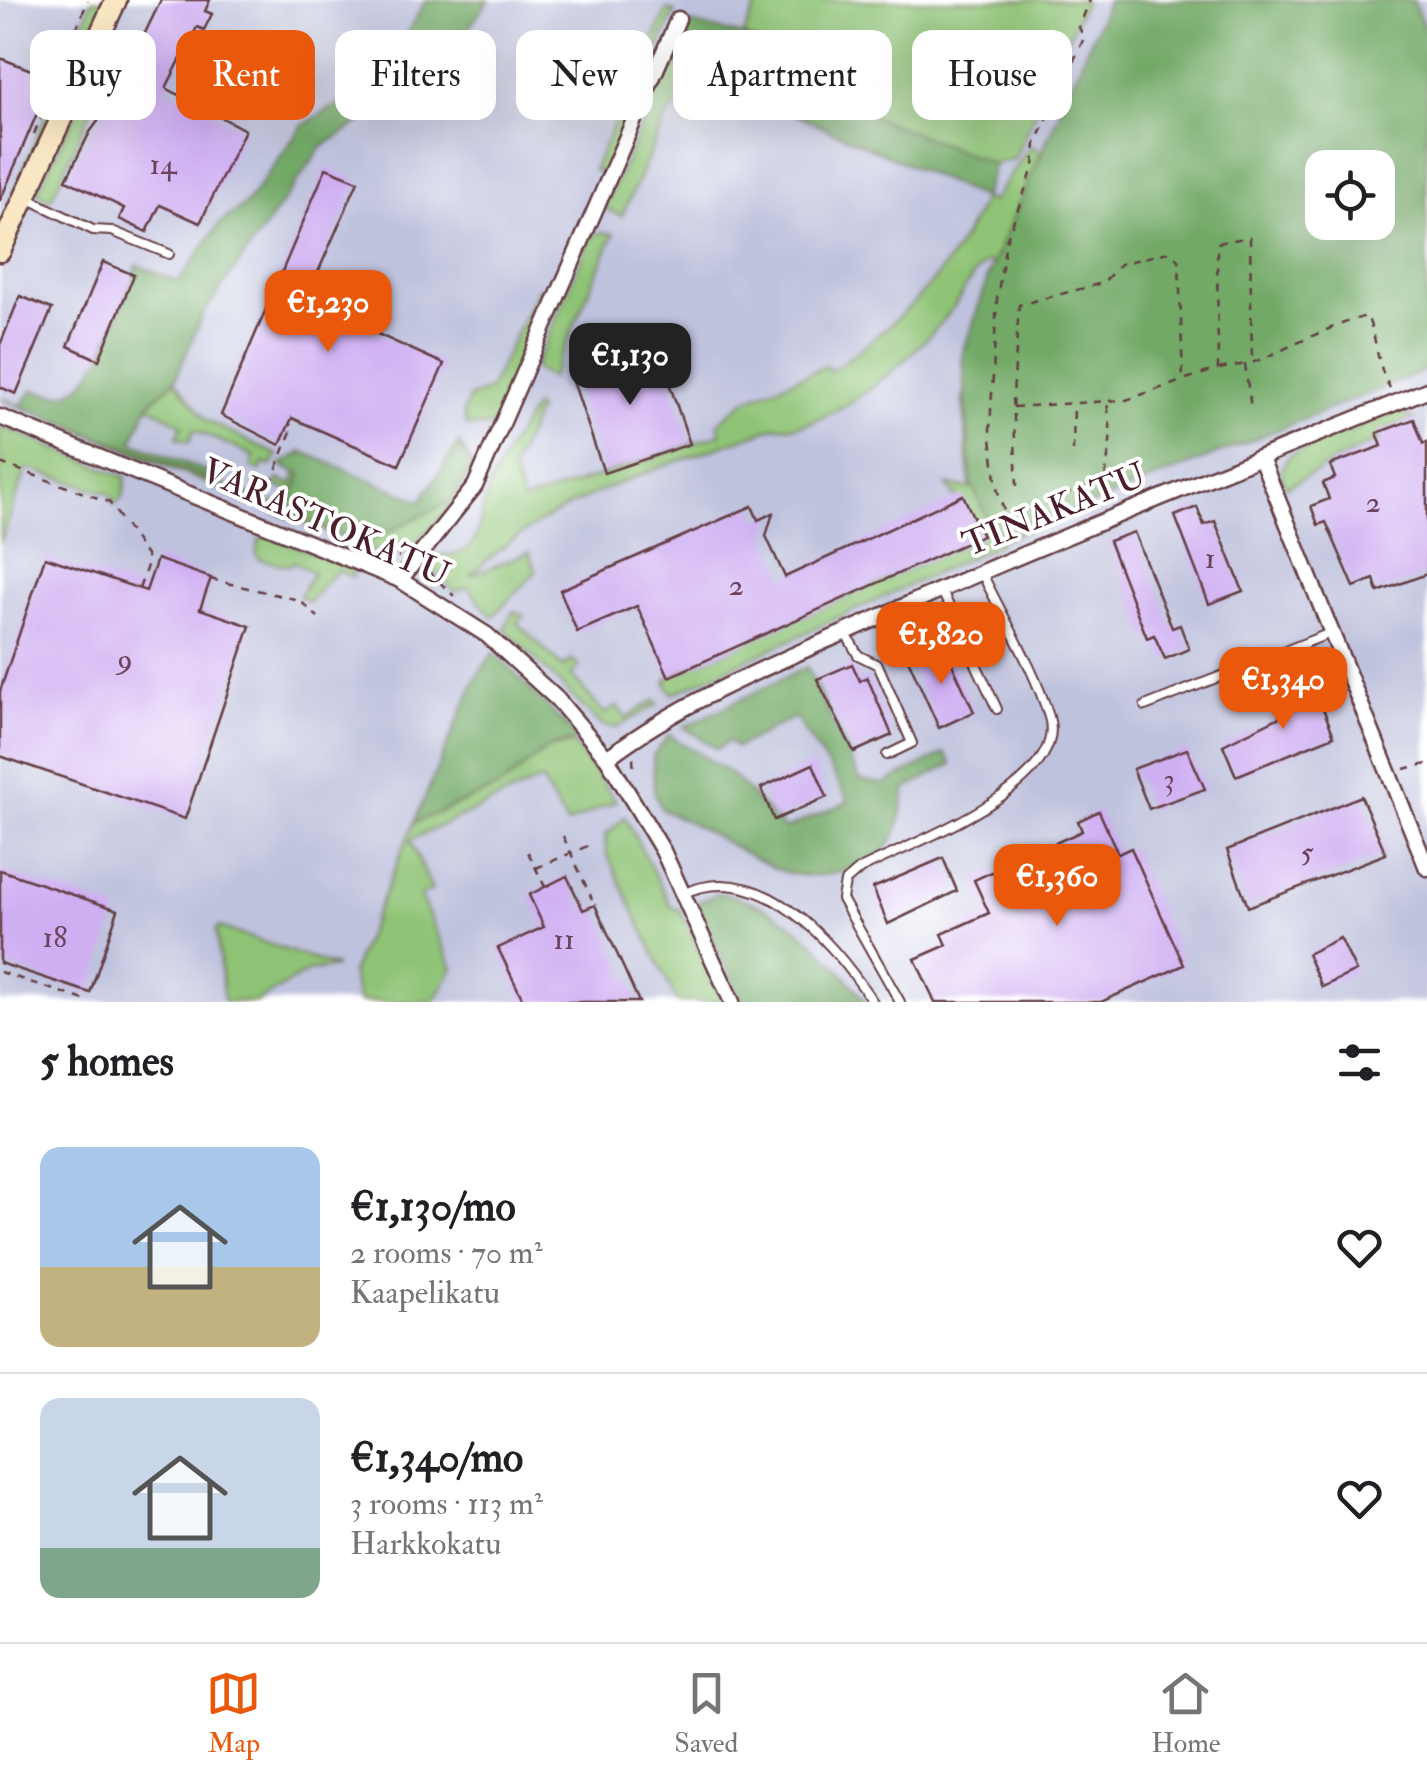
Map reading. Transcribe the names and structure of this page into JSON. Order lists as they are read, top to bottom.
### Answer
{
  "streets": {
    "street": ["TINAKATU", "VARASTOKATU"]
  },
  "crossings": [
    ["TINAKATU", "VARASTOKATU"]
  ],
  "house_numbers": [
    "14",
    "2",
    "1",
    "2",
    "9",
    "3",
    "5",
    "18",
    "11"
  ],
  "page": {
    "chip": [
      "Buy",
      "Rent",
      "Filters",
      "New",
      "Apartment",
      "House"
    ],
    "price": [
      "€1,230",
      "€1,130",
      "€1,820",
      "€1,340",
      "€1,360"
    ],
    "heading": "5 homes",
    "list": [
      {
        "name": "€1,130/mo",
        "note": "2 rooms · 70 m² · Kaapelikatu"
      },
      {
        "name": "€1,340/mo",
        "note": "3 rooms · 113 m² · Harkkokatu"
      }
    ],
    "tabs": ["Map", "Saved", "Home"]
  }
}
